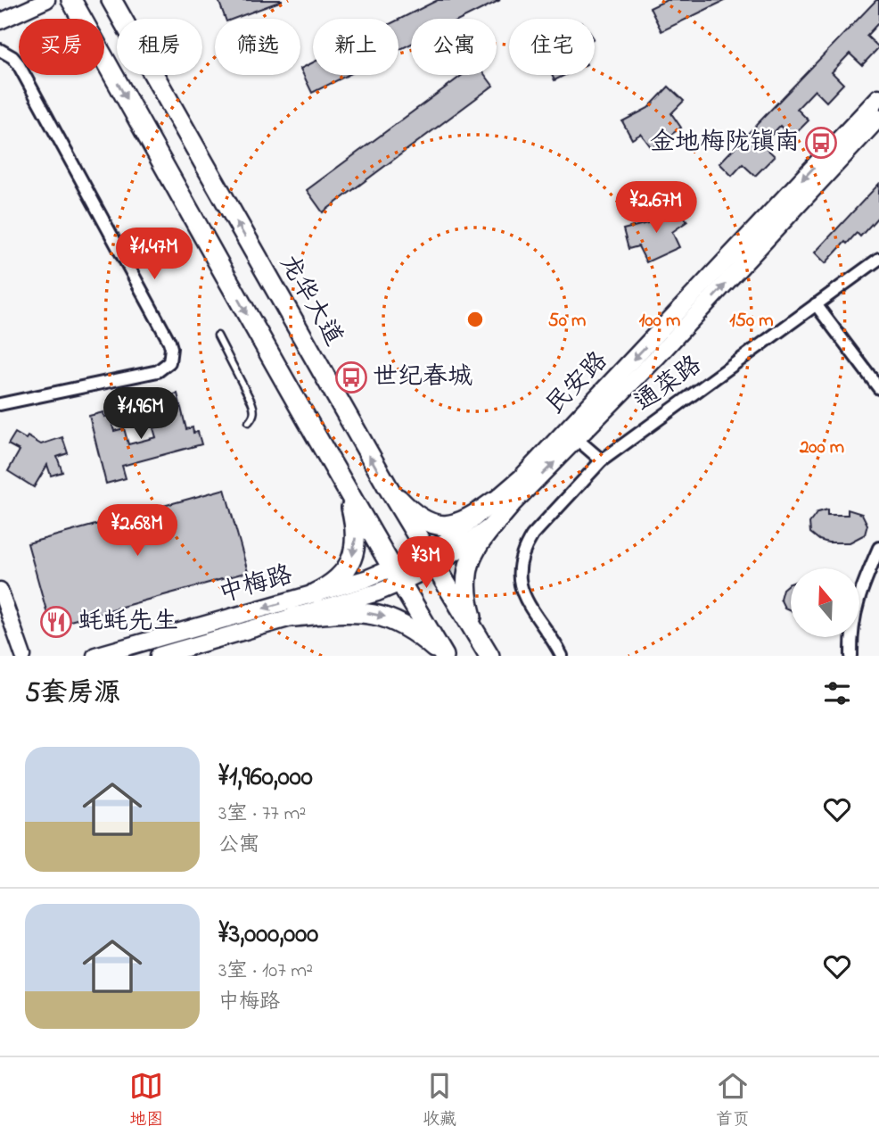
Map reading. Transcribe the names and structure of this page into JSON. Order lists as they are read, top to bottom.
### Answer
{
  "streets": {
    "main road": ["龙华大道", "民安路", "中梅路"],
    "street": ["通菜路"]
  },
  "crossings": [
    ["龙华大道", "民安路"],
    ["龙华大道", "中梅路"],
    ["民安路", "中梅路"]
  ],
  "places": {
    "bus stop": ["金地梅陇镇南", "世纪春城"],
    "restaurant": ["蚝蚝先生"]
  },
  "north": "top",
  "page": {
    "chip": [
      "买房",
      "租房",
      "筛选",
      "新上",
      "公寓",
      "住宅"
    ],
    "price": [
      "¥2.67M",
      "¥1.47M",
      "¥1.96M",
      "¥2.68M",
      "¥3M"
    ],
    "heading": "5套房源",
    "list": [
      {
        "name": "¥1,960,000",
        "note": "3室 · 77 m² · 公寓"
      },
      {
        "name": "¥3,000,000",
        "note": "3室 · 107 m² · 中梅路"
      }
    ],
    "tabs": ["地图", "收藏", "首页"]
  },
  "rings": [
    "50 m",
    "100 m",
    "150 m",
    "200 m"
  ]
}
